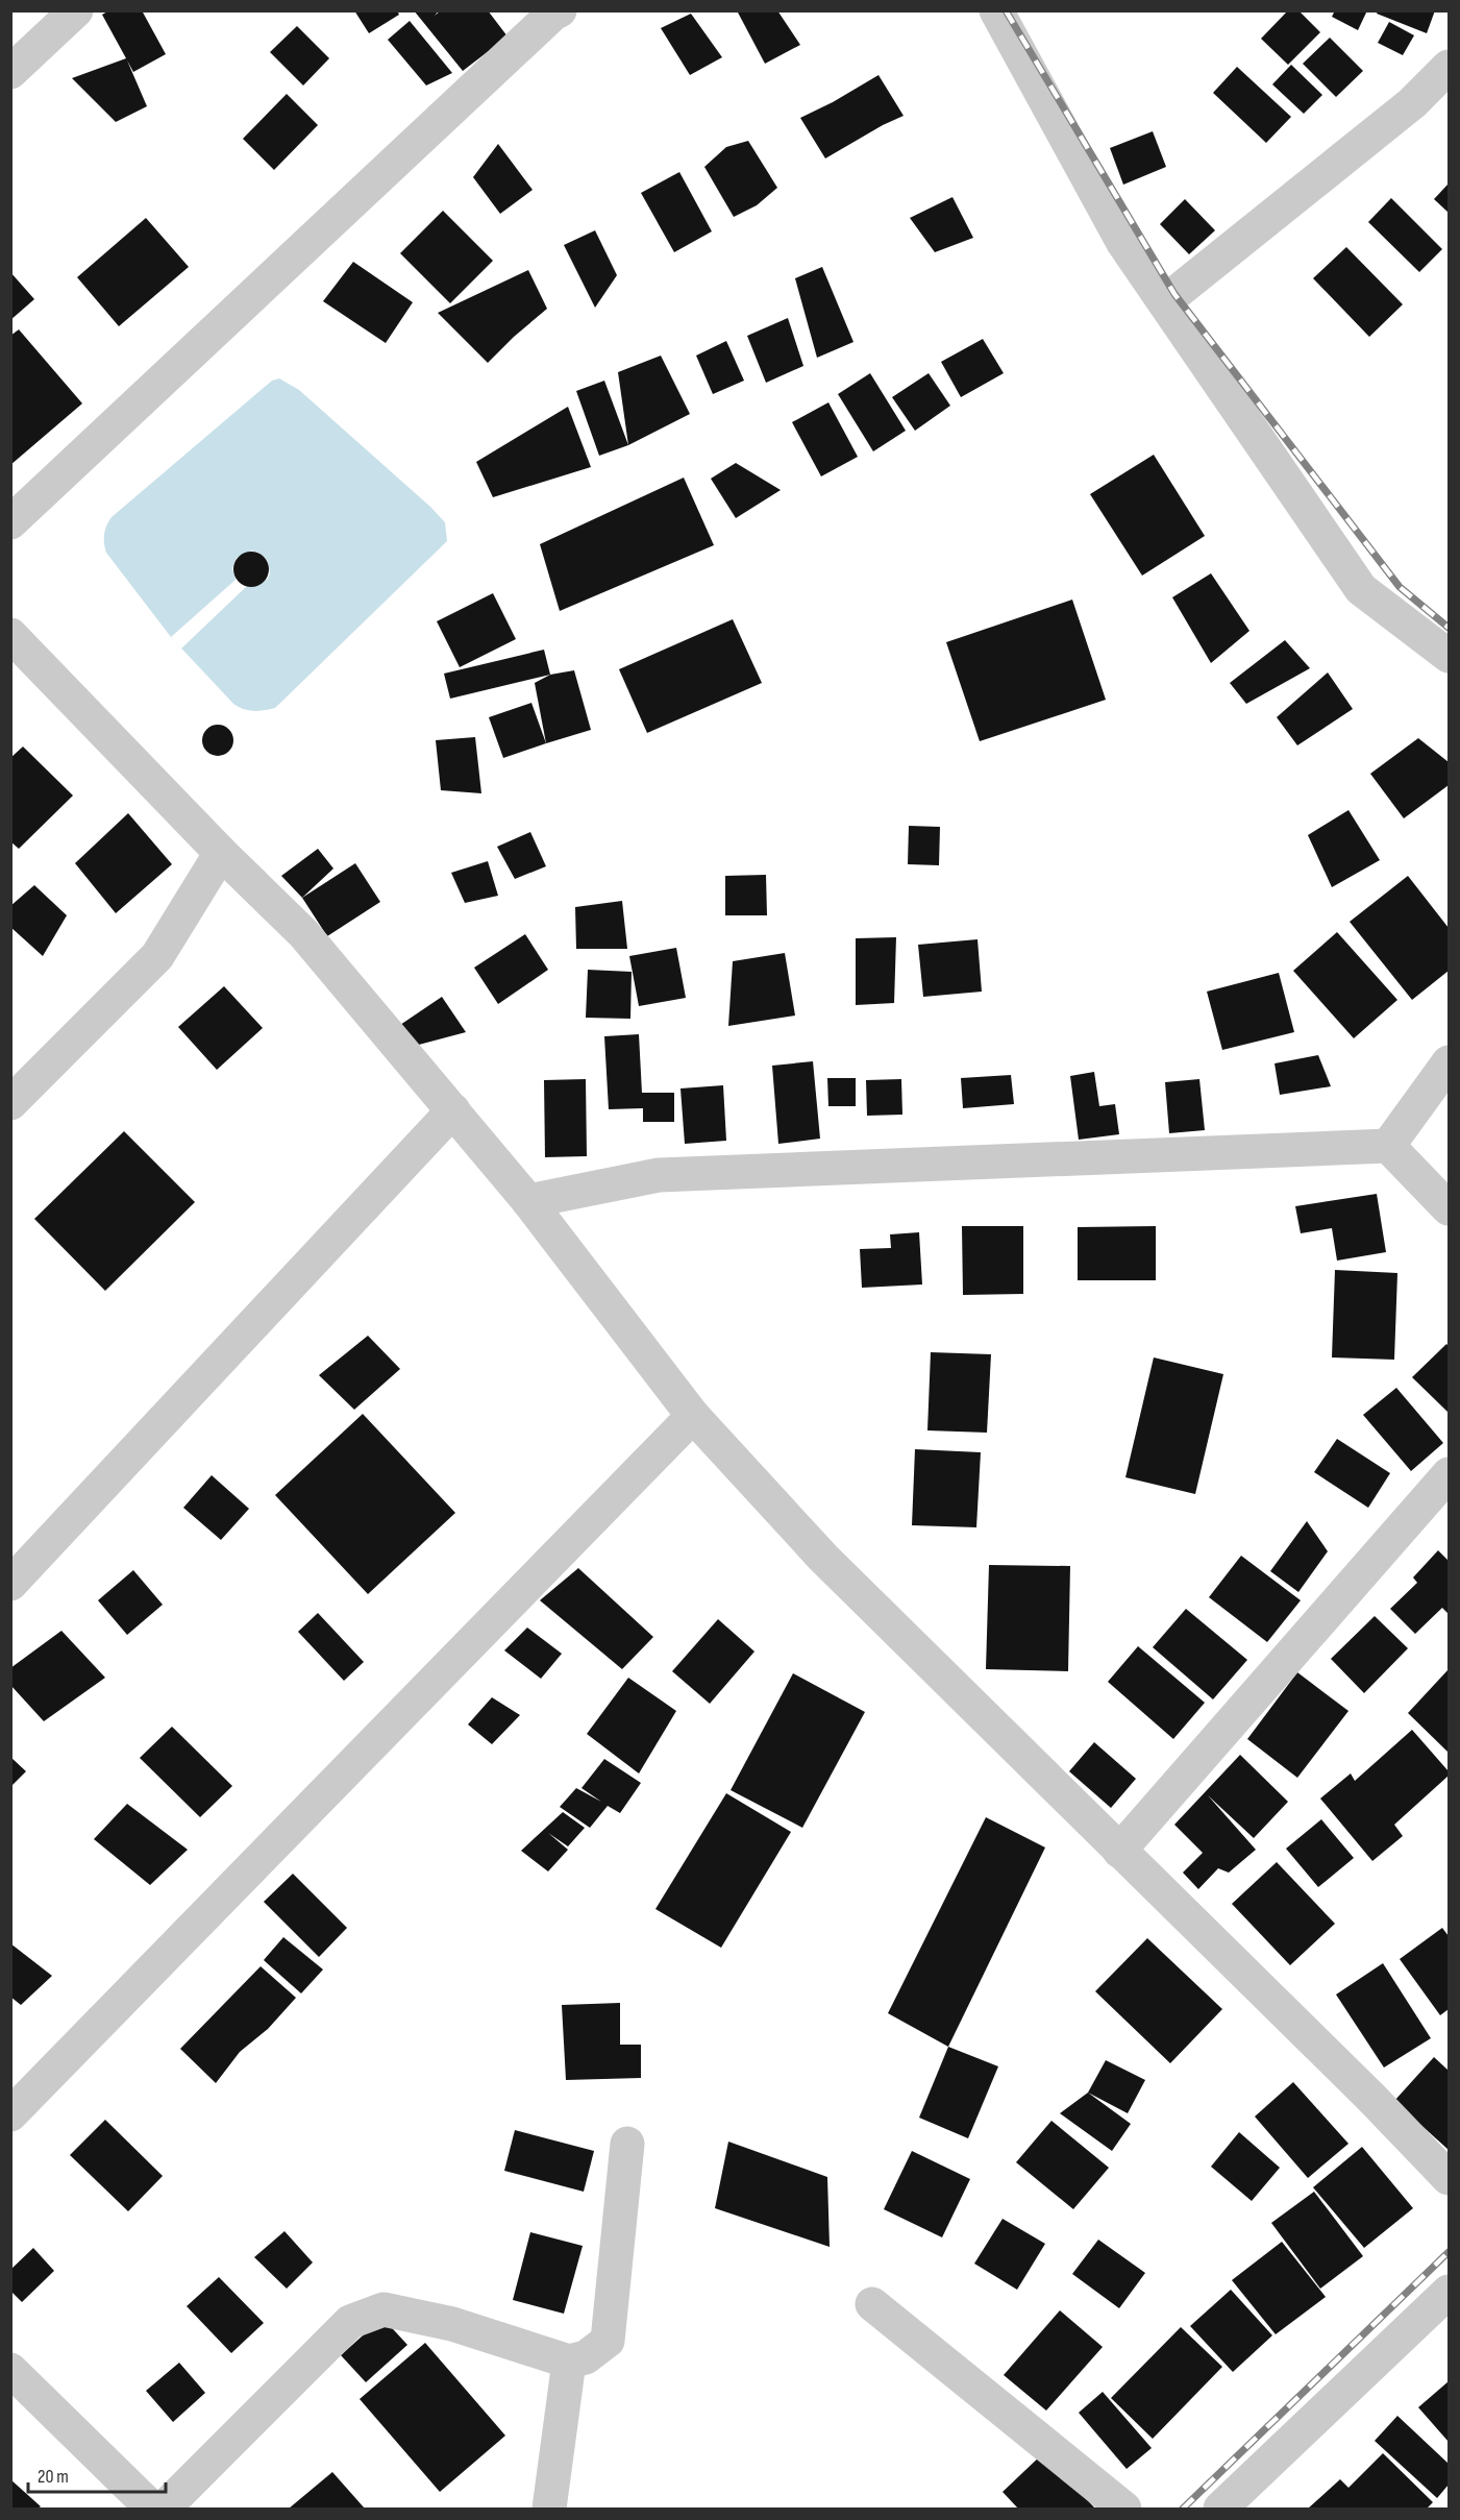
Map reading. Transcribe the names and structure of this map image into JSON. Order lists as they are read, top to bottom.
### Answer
{
  "scale_bar": "20 m"
}
